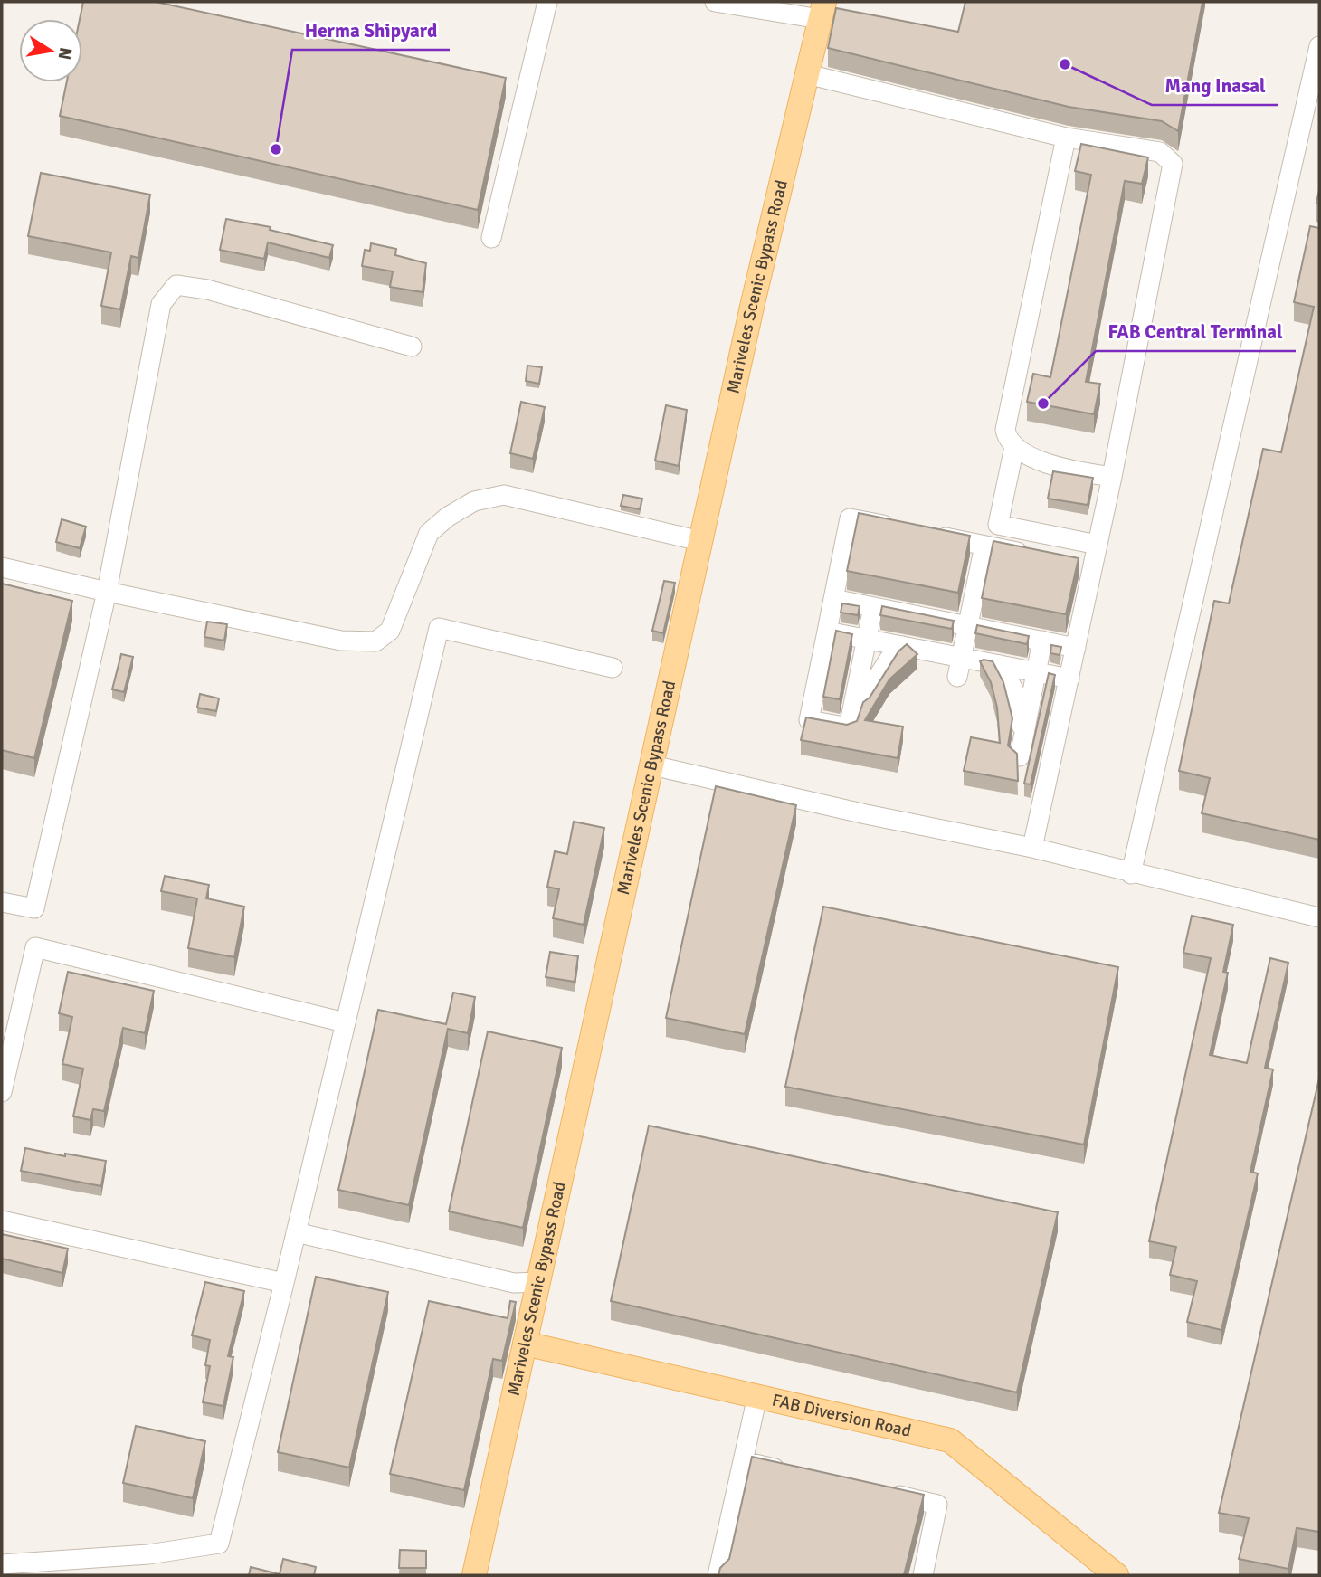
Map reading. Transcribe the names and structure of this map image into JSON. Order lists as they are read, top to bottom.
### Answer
{
  "streets": {
    "main road": ["Mariveles Scenic Bypass Road", "FAB Diversion Road"]
  },
  "crossings": [
    ["Mariveles Scenic Bypass Road", "FAB Diversion Road"]
  ],
  "places": ["Mang Inasal", "Herma Shipyard", "FAB Central Terminal"],
  "north": "right"
}
